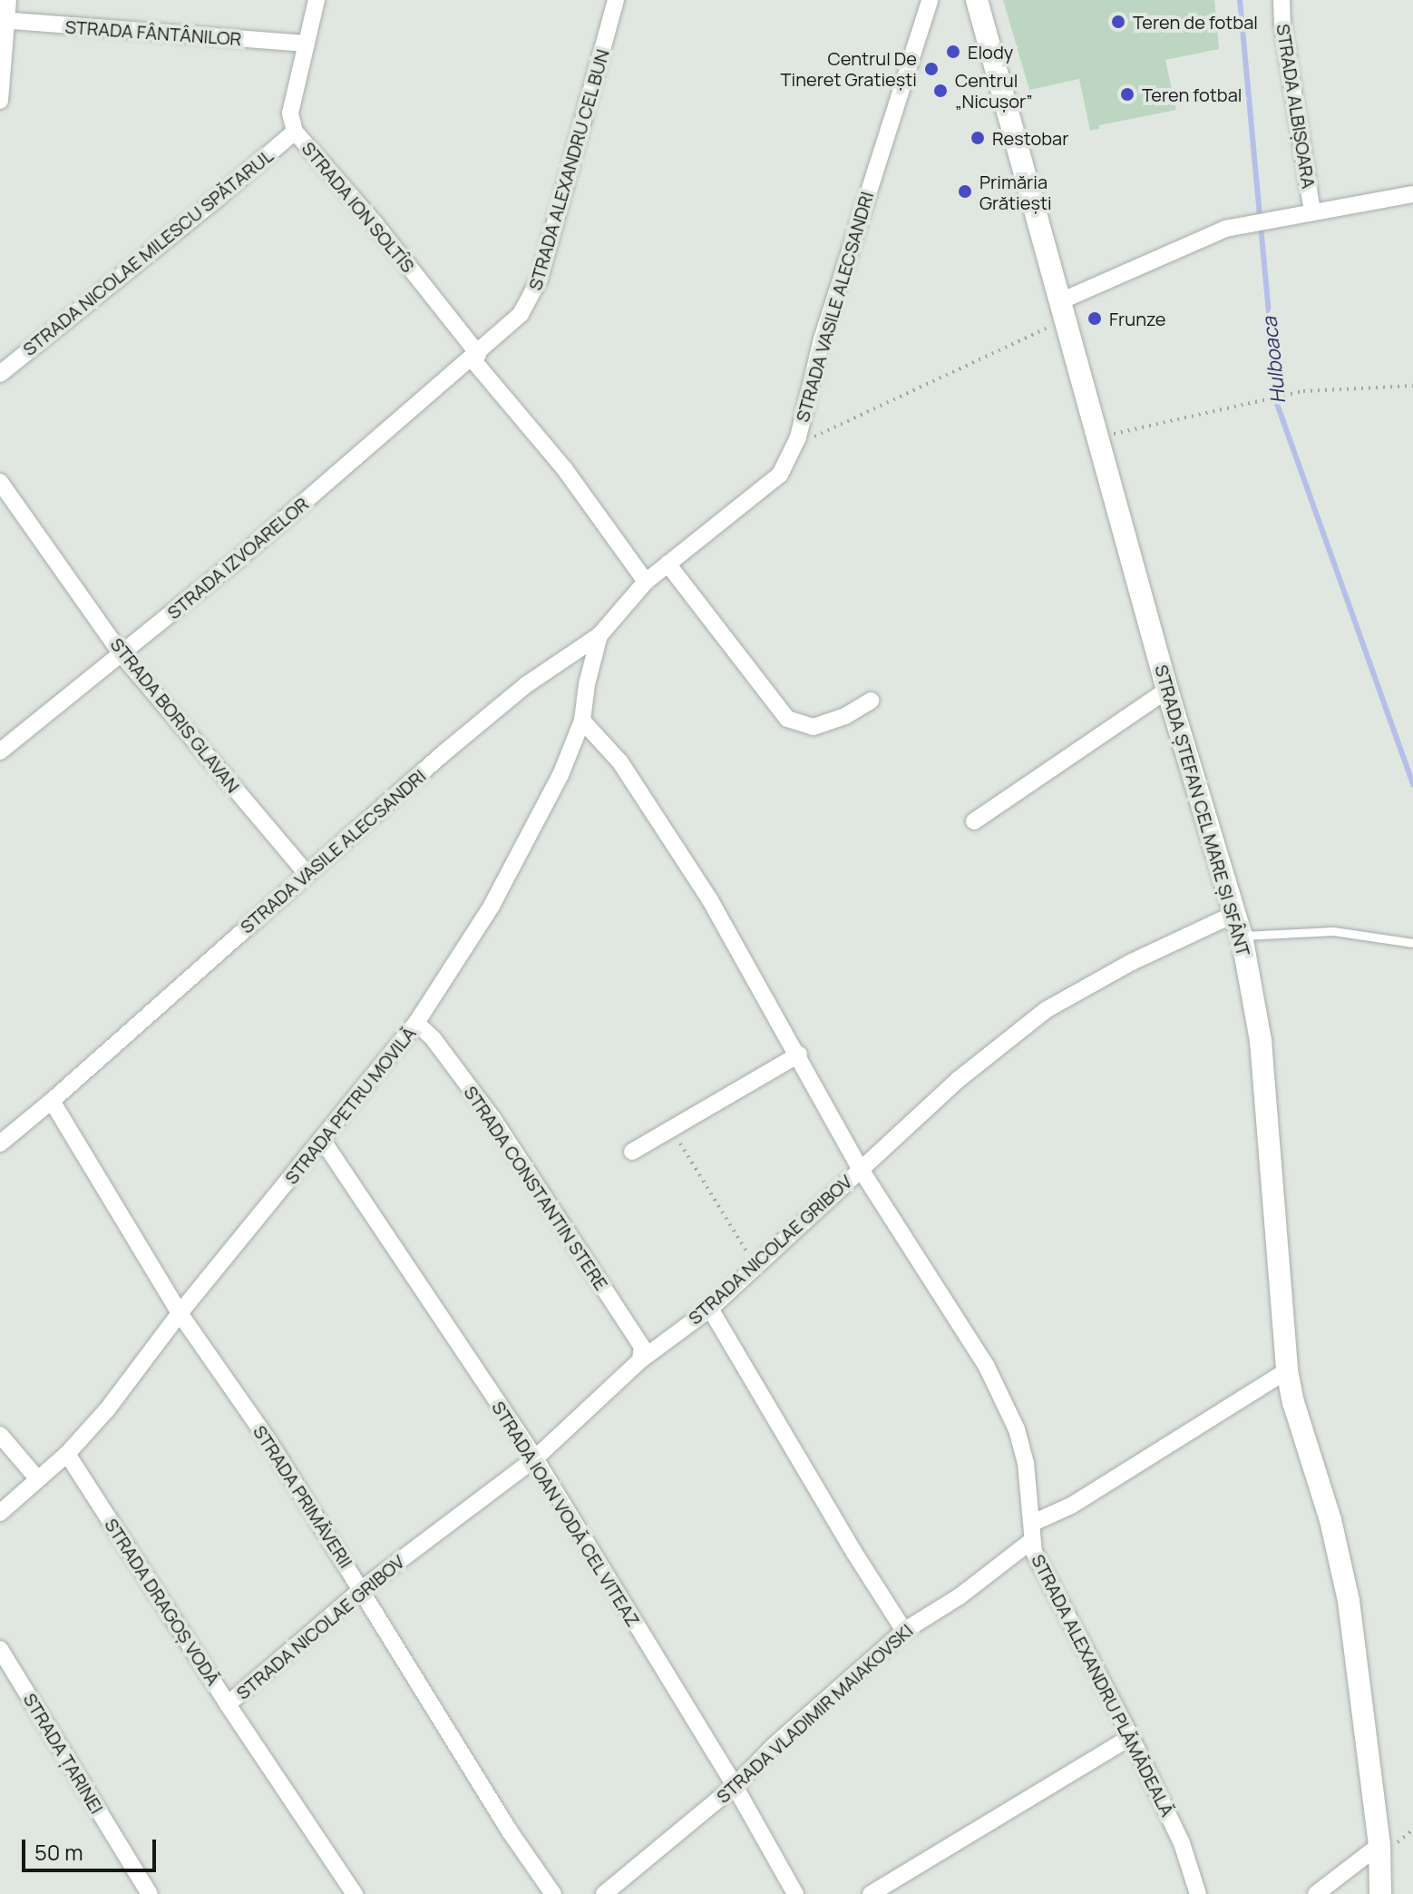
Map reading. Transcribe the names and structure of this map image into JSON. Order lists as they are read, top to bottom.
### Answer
{
  "streets": {
    "street": [
      "STRADA FÂNTÂNILOR",
      "STRADA ALBIȘOARA",
      "STRADA ALEXANDRU CEL BUN",
      "STRADA ION SOLTÎS",
      "STRADA NICOLAE MILESCU SPĂTARUL",
      "STRADA VASILE ALECSANDRI",
      "STRADA IZVOARELOR",
      "STRADA BORIS GLAVAN",
      "STRADA ȘTEFAN CEL MARE ȘI SFÂNT",
      "STRADA PETRU MOVILĂ",
      "STRADA CONSTANTIN STERE",
      "STRADA NICOLAE GRIBOV",
      "STRADA PRIMĂVERII",
      "STRADA IOAN VODĂ CEL VITEAZ",
      "STRADA DRAGOȘ VODĂ",
      "STRADA ALEXANDRU PLĂMĂDEALĂ",
      "STRADA VLADIMIR MAIAKOVSKI",
      "STRADA ȚARINEI"
    ]
  },
  "crossings": [
    ["STRADA FÂNTÂNILOR", "STRADA ION SOLTÎS"],
    ["STRADA ALEXANDRU CEL BUN", "STRADA ION SOLTÎS"],
    ["STRADA ALEXANDRU CEL BUN", "STRADA IZVOARELOR"],
    ["STRADA ION SOLTÎS", "STRADA NICOLAE MILESCU SPĂTARUL"],
    ["STRADA ION SOLTÎS", "STRADA VASILE ALECSANDRI"],
    ["STRADA ION SOLTÎS", "STRADA IZVOARELOR"],
    ["STRADA VASILE ALECSANDRI", "STRADA BORIS GLAVAN"],
    ["STRADA VASILE ALECSANDRI", "STRADA PETRU MOVILĂ"],
    ["STRADA VASILE ALECSANDRI", "STRADA PRIMĂVERII"],
    ["STRADA IZVOARELOR", "STRADA BORIS GLAVAN"],
    ["STRADA ȘTEFAN CEL MARE ȘI SFÂNT", "STRADA NICOLAE GRIBOV"],
    ["STRADA PETRU MOVILĂ", "STRADA CONSTANTIN STERE"],
    ["STRADA PETRU MOVILĂ", "STRADA PRIMĂVERII"],
    ["STRADA PETRU MOVILĂ", "STRADA IOAN VODĂ CEL VITEAZ"],
    ["STRADA PETRU MOVILĂ", "STRADA DRAGOȘ VODĂ"],
    ["STRADA PETRU MOVILĂ", "STRADA ALEXANDRU PLĂMĂDEALĂ"],
    ["STRADA CONSTANTIN STERE", "STRADA NICOLAE GRIBOV"],
    ["STRADA NICOLAE GRIBOV", "STRADA PRIMĂVERII"],
    ["STRADA NICOLAE GRIBOV", "STRADA IOAN VODĂ CEL VITEAZ"],
    ["STRADA NICOLAE GRIBOV", "STRADA DRAGOȘ VODĂ"],
    ["STRADA NICOLAE GRIBOV", "STRADA ALEXANDRU PLĂMĂDEALĂ"],
    ["STRADA IOAN VODĂ CEL VITEAZ", "STRADA VLADIMIR MAIAKOVSKI"],
    ["STRADA ALEXANDRU PLĂMĂDEALĂ", "STRADA VLADIMIR MAIAKOVSKI"]
  ],
  "water": ["Hulboaca"],
  "places": [
    "Teren de fotbal",
    "Elody",
    "Centrul De Tineret Gratiești",
    "Centrul „Nicușor”",
    "Teren fotbal",
    "Restobar",
    "Primăria Grătiești",
    "Frunze"
  ],
  "scale_bar": "50 m"
}
